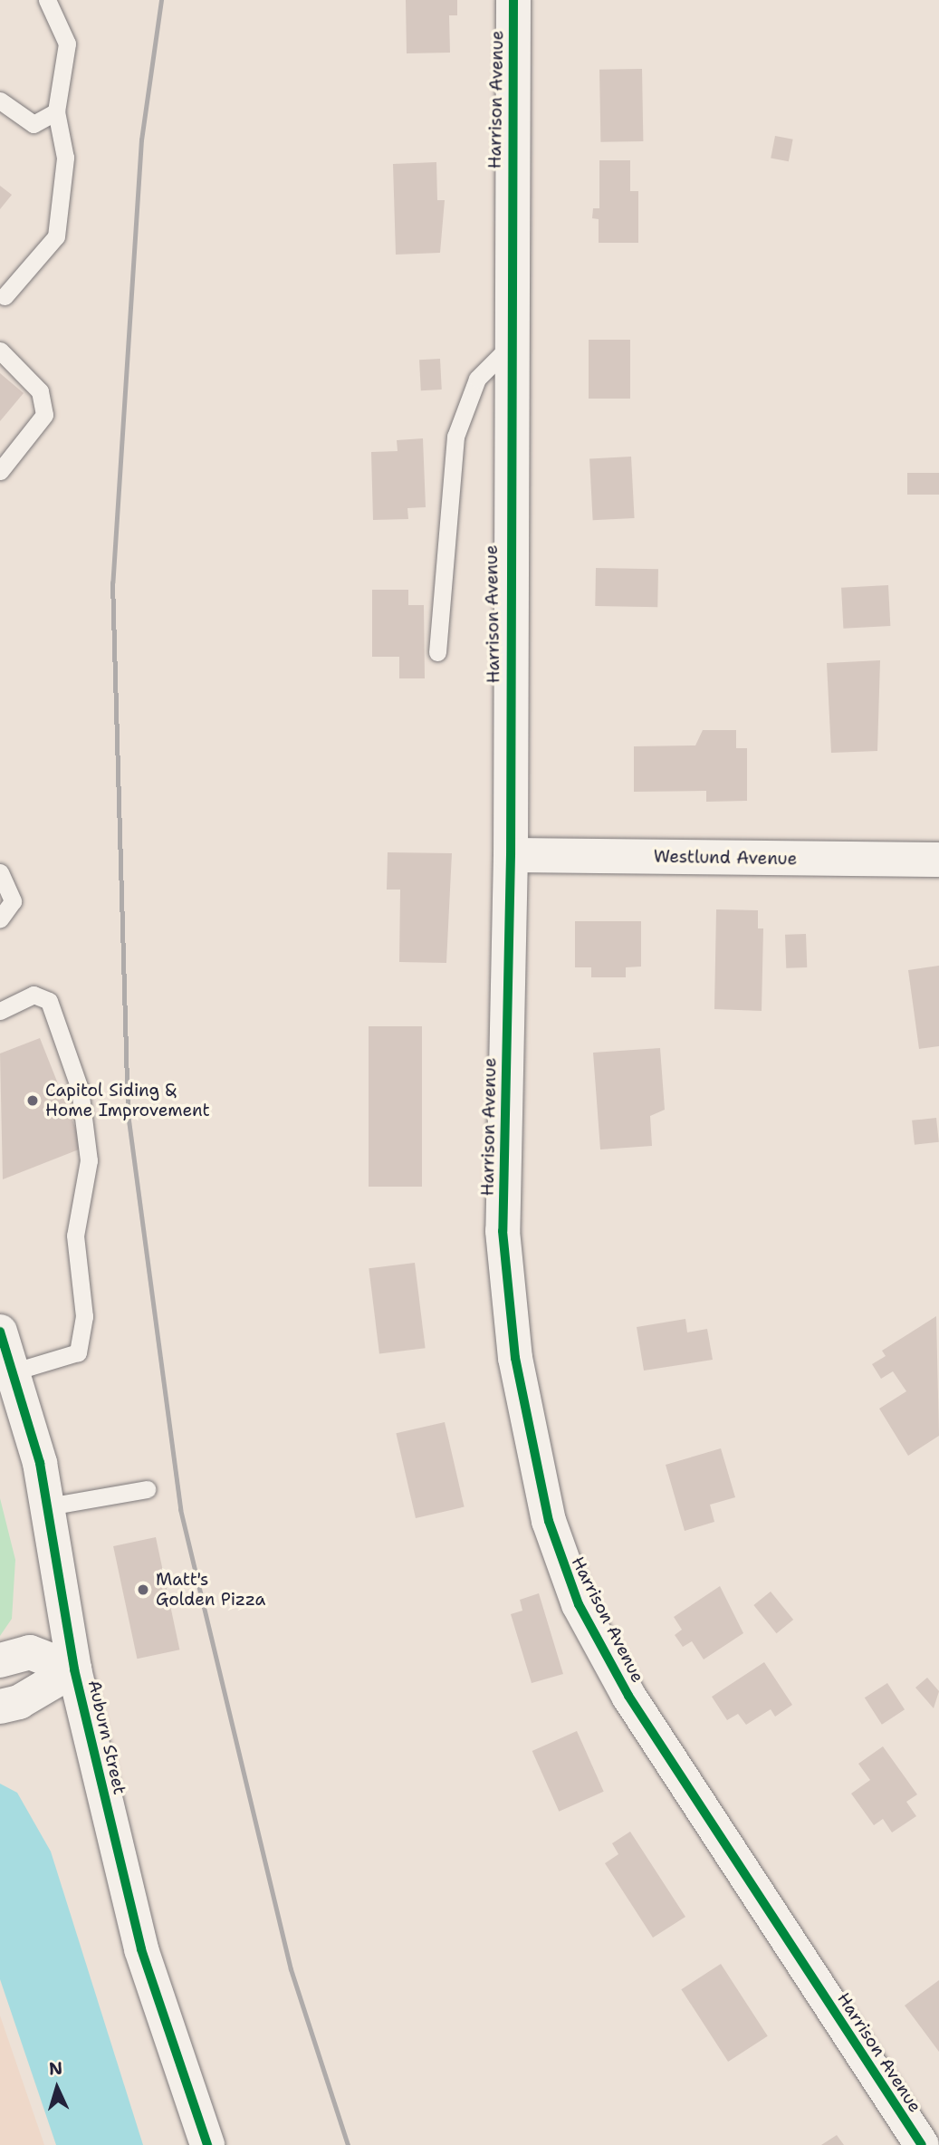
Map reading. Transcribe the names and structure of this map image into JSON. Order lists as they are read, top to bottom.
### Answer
{
  "streets": {
    "street": ["Harrison Avenue", "Westlund Avenue", "Auburn Street"]
  },
  "crossings": [
    ["Harrison Avenue", "Westlund Avenue"]
  ],
  "places": ["Capitol Siding & Home Improvement", "Matt's Golden Pizza"],
  "north": "top"
}
